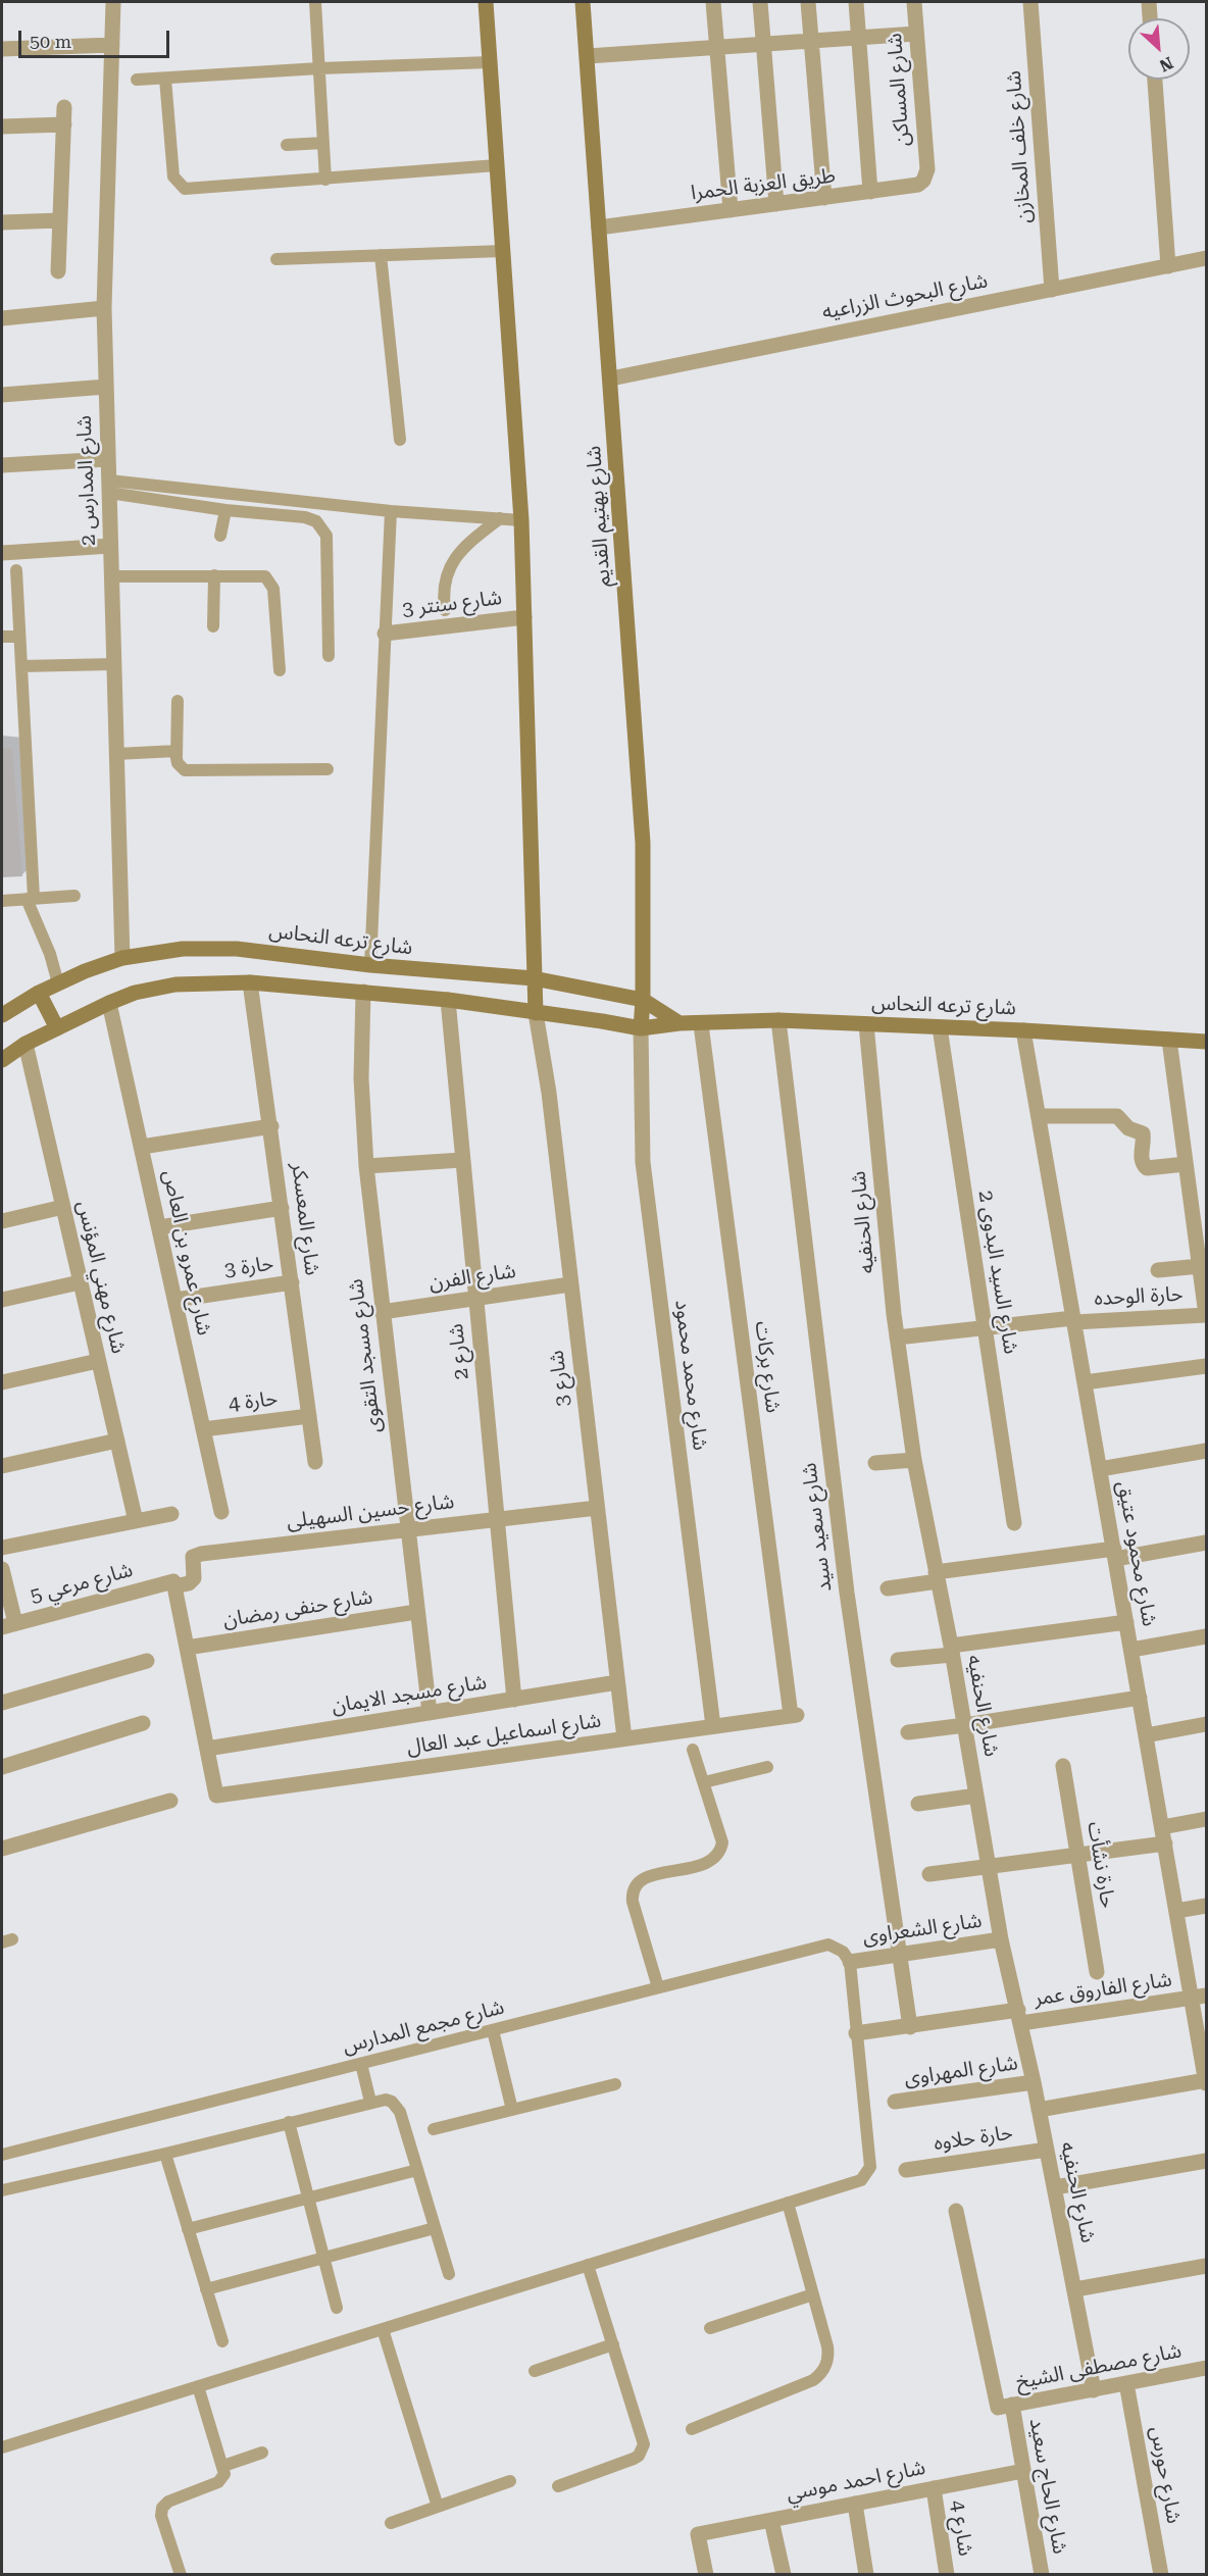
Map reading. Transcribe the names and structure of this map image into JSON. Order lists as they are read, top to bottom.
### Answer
{
  "streets": {
    "main road": ["شارع بهتيم القديم", "شارع ترعه النحاس"],
    "street": [
      "شارع المساكن",
      "شارع خلف المخازن",
      "طريق العزبة الحمرا",
      "شارع البحوث الزراعيه",
      "شارع المدارس 2",
      "شارع سنتر 3",
      "شارع المعسكر",
      "شارع الحنفيه",
      "شارع عمرو بن العاص",
      "حارة 3",
      "شارع السيد البدوى 2",
      "شارع مهني المؤنس",
      "شارع الفرن",
      "حارة الوحده",
      "شارع 2",
      "شارع مسجد التقوى",
      "شارع بركات",
      "شارع محمد محمود",
      "شارع 3",
      "حارة 4",
      "شارع حسين السهيلى",
      "شارع سعيد سيد",
      "شارع محمود عتيق",
      "شارع مرعي 5",
      "شارع حنفى رمضان",
      "شارع مسجد الايمان",
      "شارع اسماعيل عبد العال",
      "حارة نشأت",
      "شارع الشعراوى",
      "شارع الفاروق عمر",
      "شارع المهراوى",
      "حارة حلاوه",
      "شارع مصطفى الشيخ",
      "شارع حورس",
      "شارع احمد موسي",
      "شارع الحاج سعيد",
      "شارع 4"
    ],
    "lane": ["شارع مجمع المدارس"]
  },
  "crossings": [
    ["شارع المساكن", "طريق العزبة الحمرا"],
    ["شارع خلف المخازن", "شارع البحوث الزراعيه"],
    ["طريق العزبة الحمرا", "شارع بهتيم القديم"],
    ["شارع البحوث الزراعيه", "شارع بهتيم القديم"],
    ["شارع المدارس 2", "شارع ترعه النحاس"],
    ["شارع بهتيم القديم", "شارع ترعه النحاس"],
    ["شارع بهتيم القديم", "شارع محمد محمود"],
    ["شارع ترعه النحاس", "شارع المعسكر"],
    ["شارع ترعه النحاس", "شارع الحنفيه"],
    ["شارع ترعه النحاس", "شارع عمرو بن العاص"],
    ["شارع ترعه النحاس", "شارع السيد البدوى 2"],
    ["شارع ترعه النحاس", "شارع مهني المؤنس"],
    ["شارع ترعه النحاس", "شارع 2"],
    ["شارع ترعه النحاس", "شارع مسجد التقوى"],
    ["شارع ترعه النحاس", "شارع بركات"],
    ["شارع ترعه النحاس", "شارع محمد محمود"],
    ["شارع ترعه النحاس", "شارع 3"],
    ["شارع ترعه النحاس", "شارع سعيد سيد"],
    ["شارع ترعه النحاس", "شارع محمود عتيق"],
    ["شارع المعسكر", "حارة 3"],
    ["شارع المعسكر", "حارة 4"],
    ["شارع الحنفيه", "حارة الوحده"],
    ["شارع الحنفيه", "شارع الشعراوى"],
    ["شارع الحنفيه", "شارع الفاروق عمر"],
    ["شارع الحنفيه", "شارع المهراوى"],
    ["شارع الحنفيه", "حارة حلاوه"],
    ["شارع الحنفيه", "شارع مصطفى الشيخ"],
    ["شارع عمرو بن العاص", "حارة 3"],
    ["شارع عمرو بن العاص", "حارة 4"],
    ["شارع السيد البدوى 2", "حارة الوحده"],
    ["شارع الفرن", "شارع 2"],
    ["شارع الفرن", "شارع مسجد التقوى"],
    ["شارع الفرن", "شارع 3"],
    ["حارة الوحده", "شارع محمود عتيق"],
    ["شارع 2", "شارع حسين السهيلى"],
    ["شارع 2", "شارع مسجد الايمان"],
    ["شارع مسجد التقوى", "شارع حسين السهيلى"],
    ["شارع مسجد التقوى", "شارع حنفى رمضان"],
    ["شارع مسجد التقوى", "شارع مسجد الايمان"],
    ["شارع بركات", "شارع اسماعيل عبد العال"],
    ["شارع محمد محمود", "شارع اسماعيل عبد العال"],
    ["شارع 3", "شارع حسين السهيلى"],
    ["شارع 3", "شارع مسجد الايمان"],
    ["شارع 3", "شارع اسماعيل عبد العال"],
    ["شارع حسين السهيلى", "شارع مرعي 5"],
    ["شارع سعيد سيد", "شارع الشعراوى"],
    ["شارع سعيد سيد", "شارع الفاروق عمر"],
    ["شارع محمود عتيق", "شارع الفاروق عمر"],
    ["شارع مسجد الايمان", "شارع اسماعيل عبد العال"],
    ["شارع الشعراوى", "شارع مجمع المدارس"],
    ["شارع مصطفى الشيخ", "شارع حورس"],
    ["شارع مصطفى الشيخ", "شارع الحاج سعيد"],
    ["شارع احمد موسي", "شارع الحاج سعيد"],
    ["شارع احمد موسي", "شارع 4"]
  ],
  "scale_bar": "50 m",
  "north": "bottom right"
}
